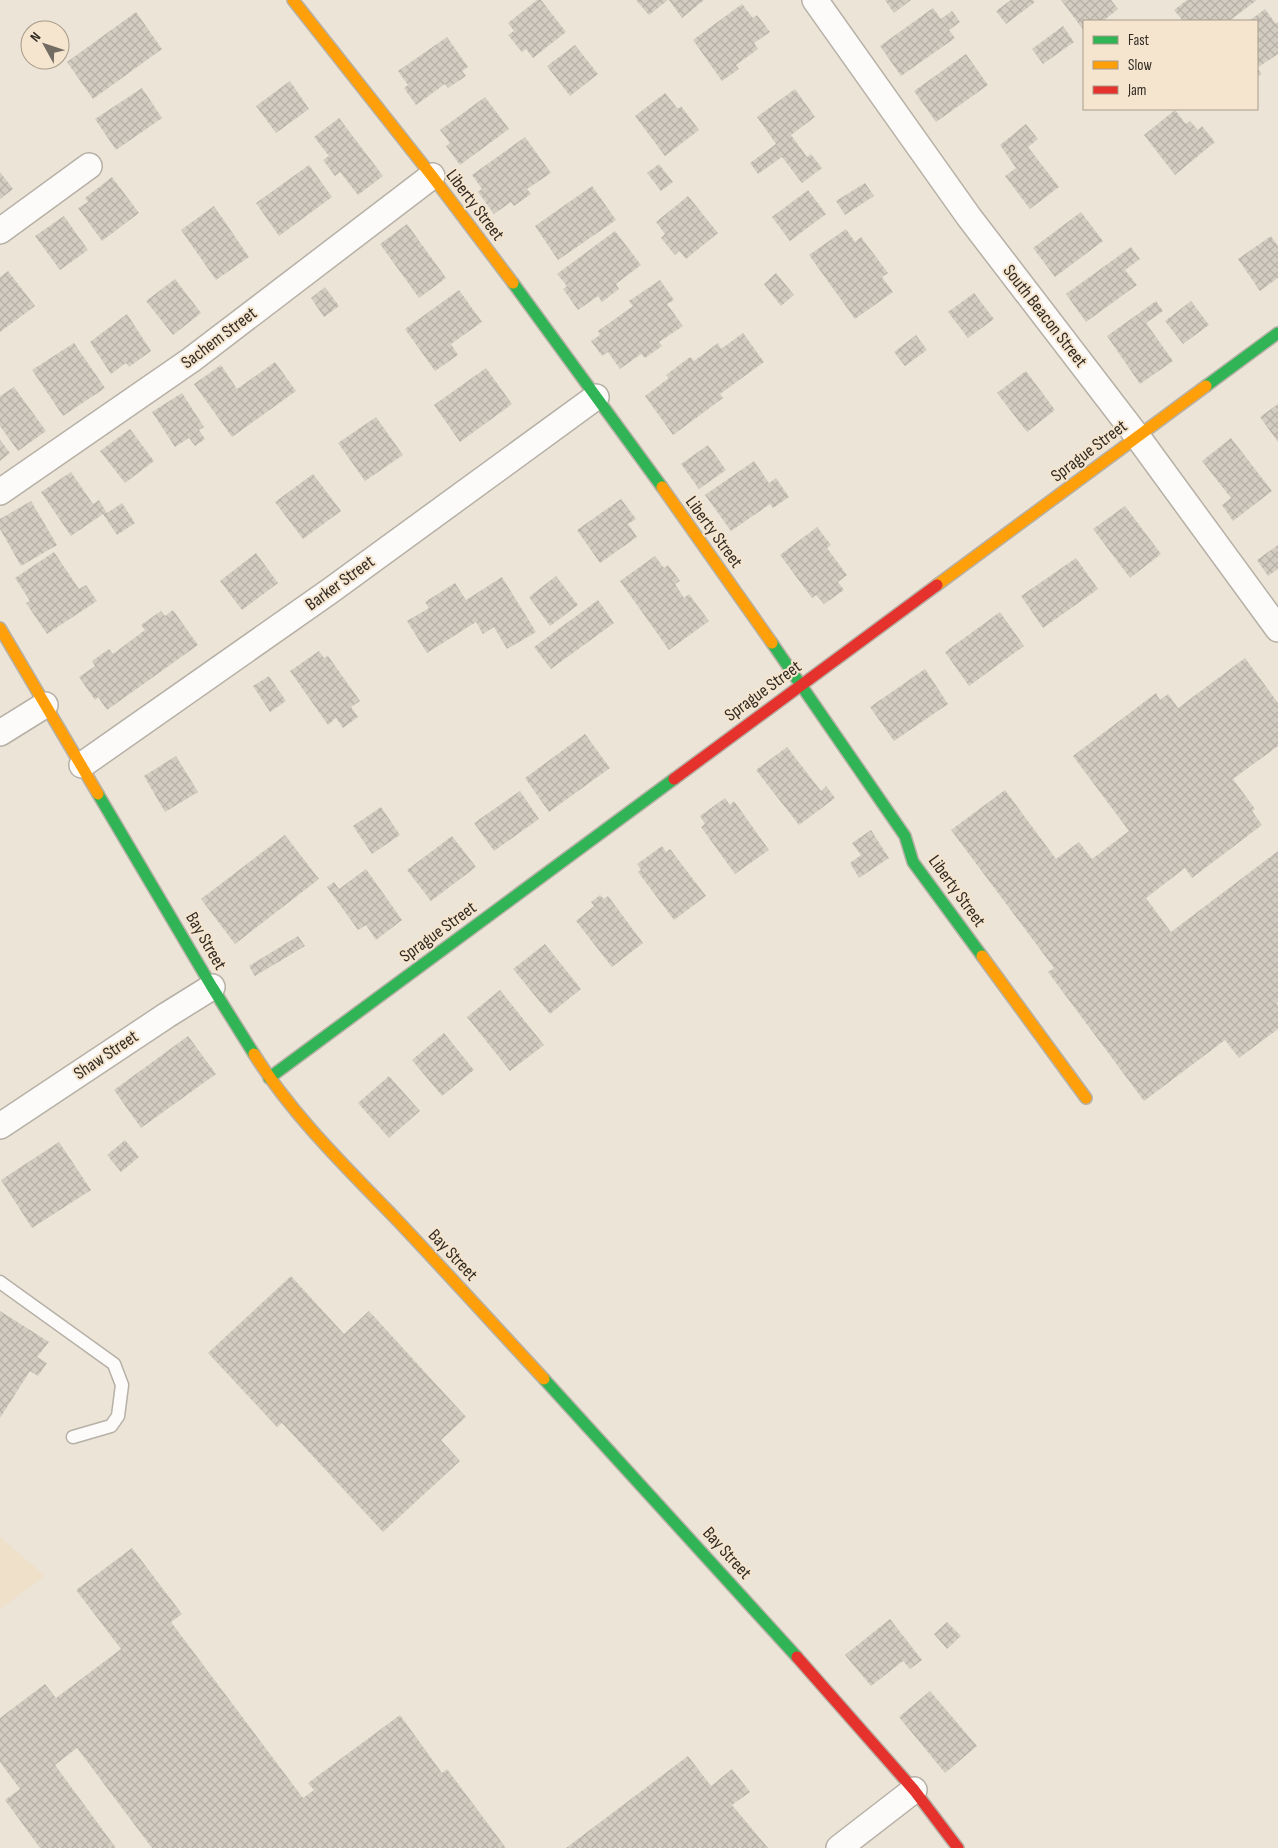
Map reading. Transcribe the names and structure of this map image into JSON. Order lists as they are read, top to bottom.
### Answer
{
  "streets": {
    "street": [
      "Liberty Street",
      "South Beacon Street",
      "Sachem Street",
      "Sprague Street",
      "Barker Street",
      "Bay Street",
      "Shaw Street"
    ]
  },
  "crossings": [
    ["Liberty Street", "Sachem Street"],
    ["Liberty Street", "Sprague Street"],
    ["Liberty Street", "Barker Street"],
    ["South Beacon Street", "Sprague Street"],
    ["Sprague Street", "Bay Street"],
    ["Barker Street", "Bay Street"],
    ["Bay Street", "Shaw Street"]
  ],
  "legend": ["Fast", "Slow", "Jam"],
  "north": "top left"
}
